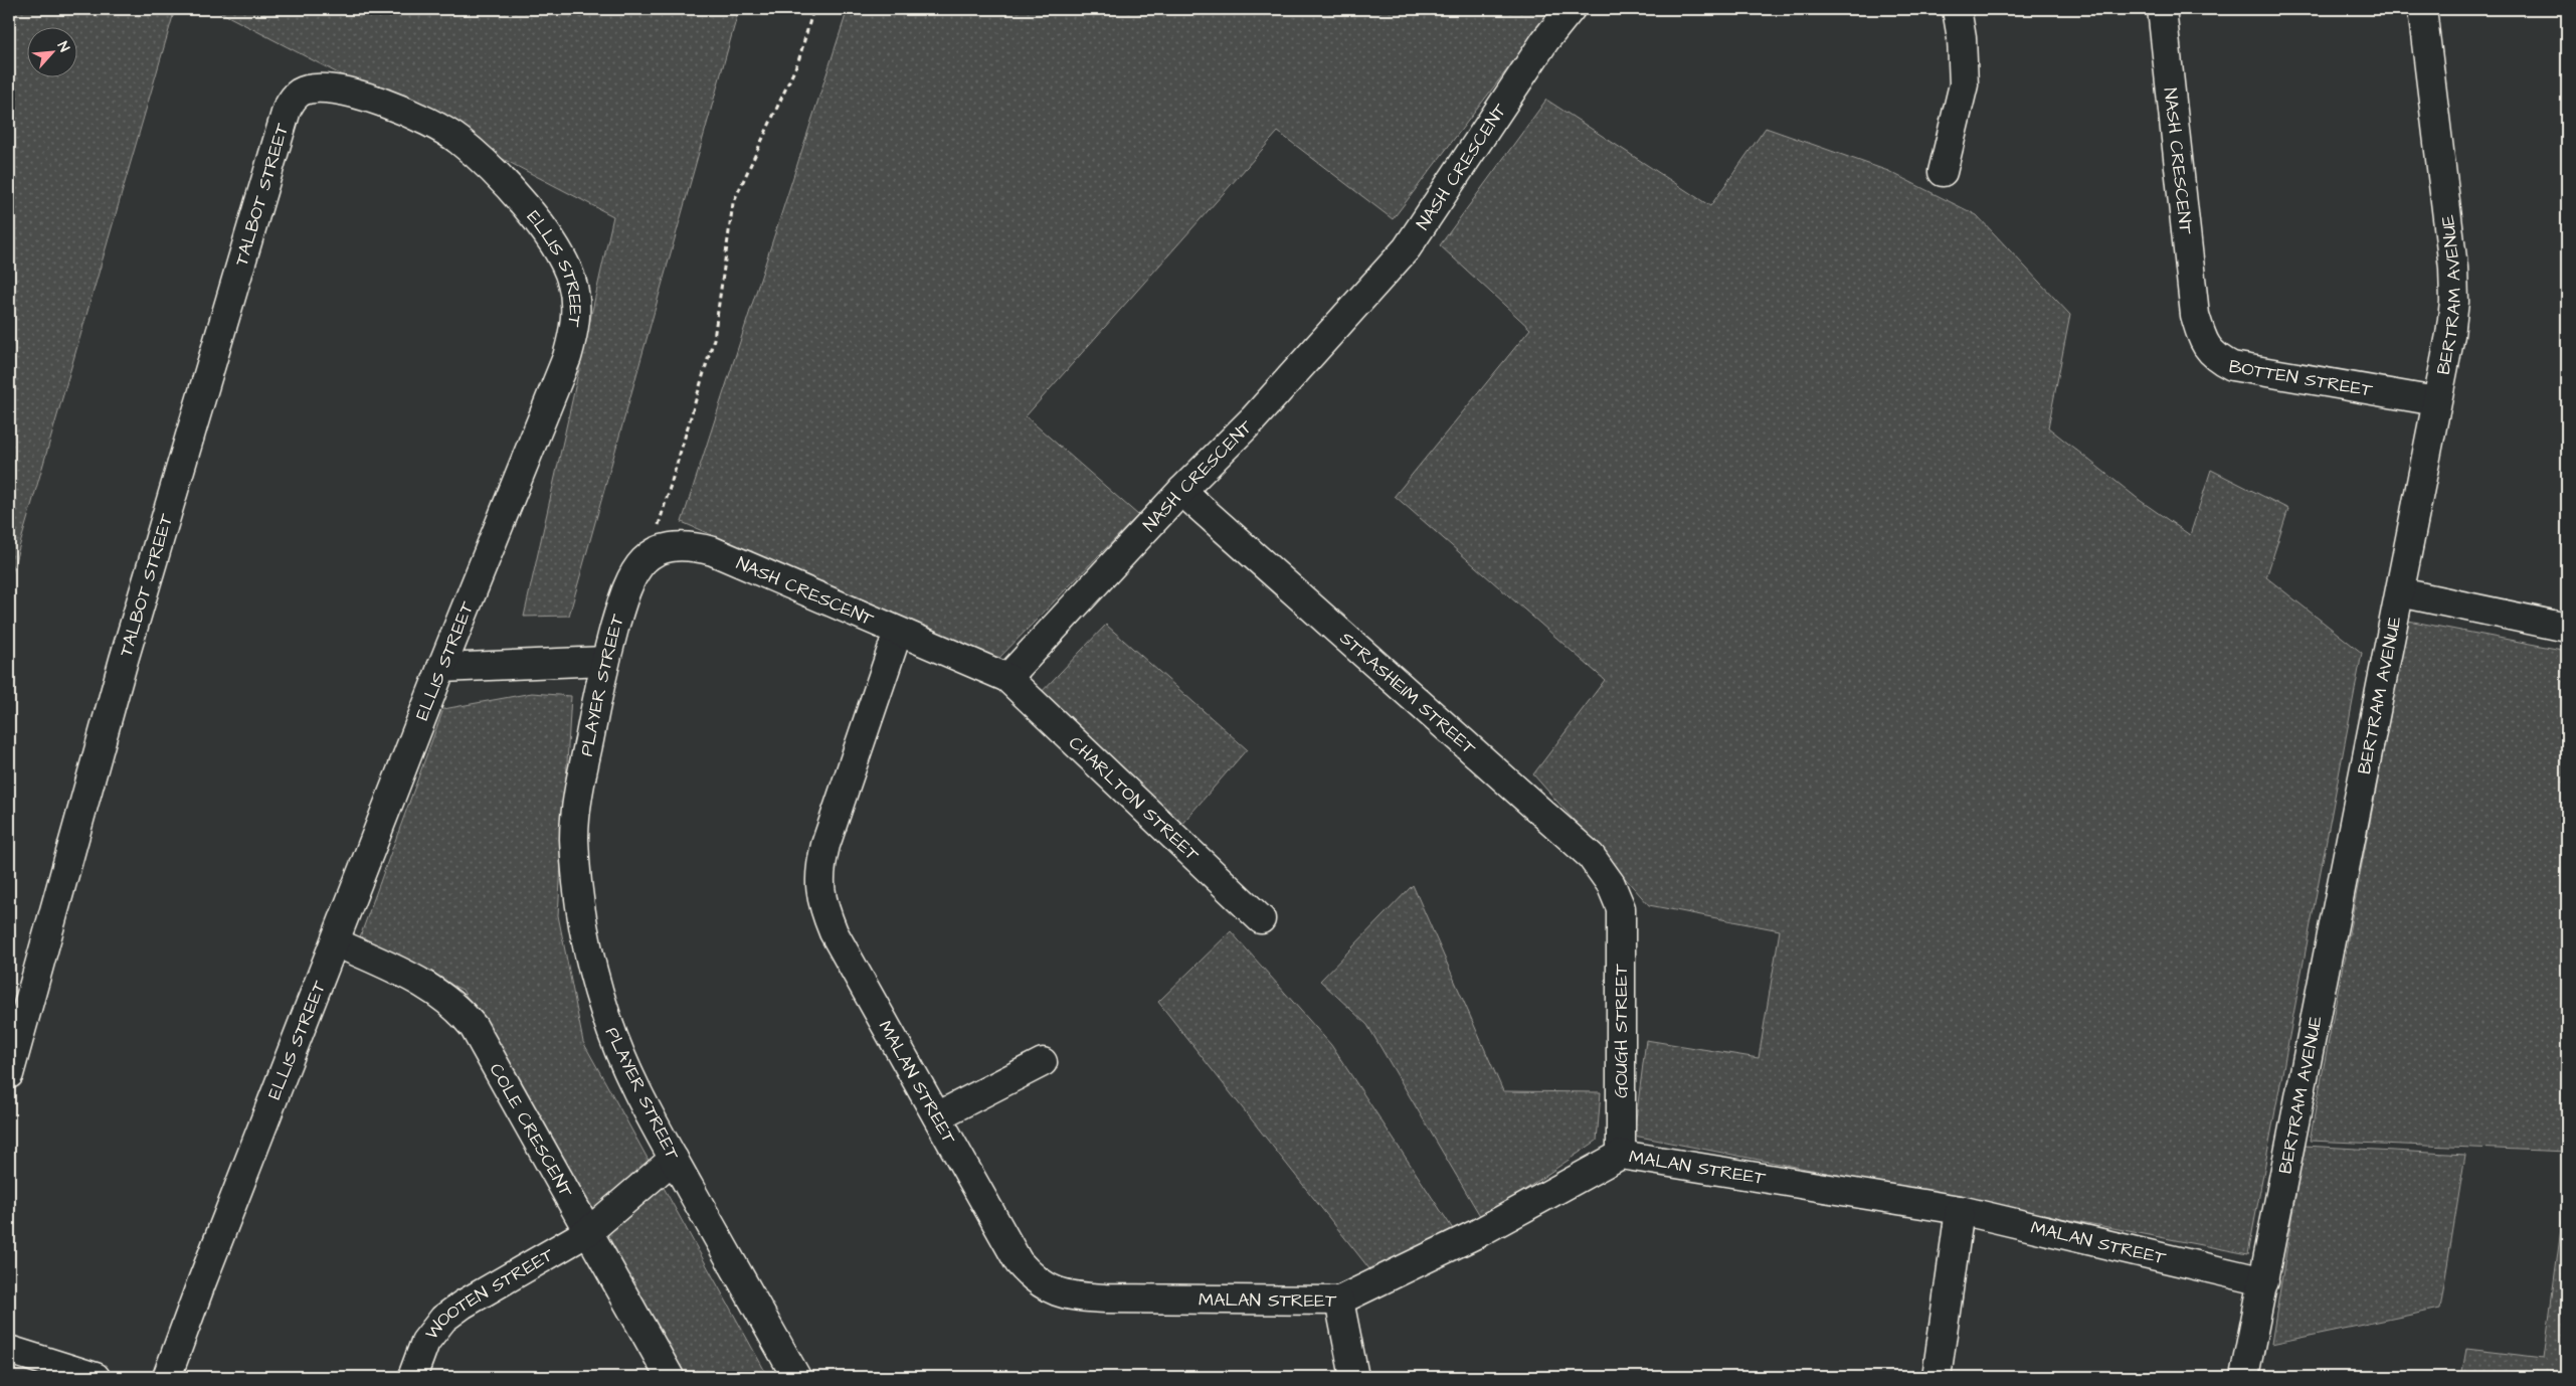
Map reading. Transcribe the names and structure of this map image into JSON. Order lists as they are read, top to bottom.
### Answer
{
  "streets": {
    "street": [
      "NASH CRESCENT",
      "TALBOT STREET",
      "ELLIS STREET",
      "BERTRAM AVENUE",
      "BOTTEN STREET",
      "PLAYER STREET",
      "STRASHEIM STREET",
      "CHARLTON STREET",
      "GOUGH STREET",
      "MALAN STREET",
      "COLE CRESCENT",
      "WOOTEN STREET"
    ]
  },
  "crossings": [
    ["NASH CRESCENT", "BOTTEN STREET"],
    ["NASH CRESCENT", "PLAYER STREET"],
    ["NASH CRESCENT", "STRASHEIM STREET"],
    ["NASH CRESCENT", "CHARLTON STREET"],
    ["NASH CRESCENT", "MALAN STREET"],
    ["TALBOT STREET", "ELLIS STREET"],
    ["ELLIS STREET", "COLE CRESCENT"],
    ["BERTRAM AVENUE", "BOTTEN STREET"],
    ["BERTRAM AVENUE", "MALAN STREET"],
    ["PLAYER STREET", "WOOTEN STREET"],
    ["STRASHEIM STREET", "GOUGH STREET"],
    ["GOUGH STREET", "MALAN STREET"],
    ["COLE CRESCENT", "WOOTEN STREET"]
  ],
  "north": "top right"
}
